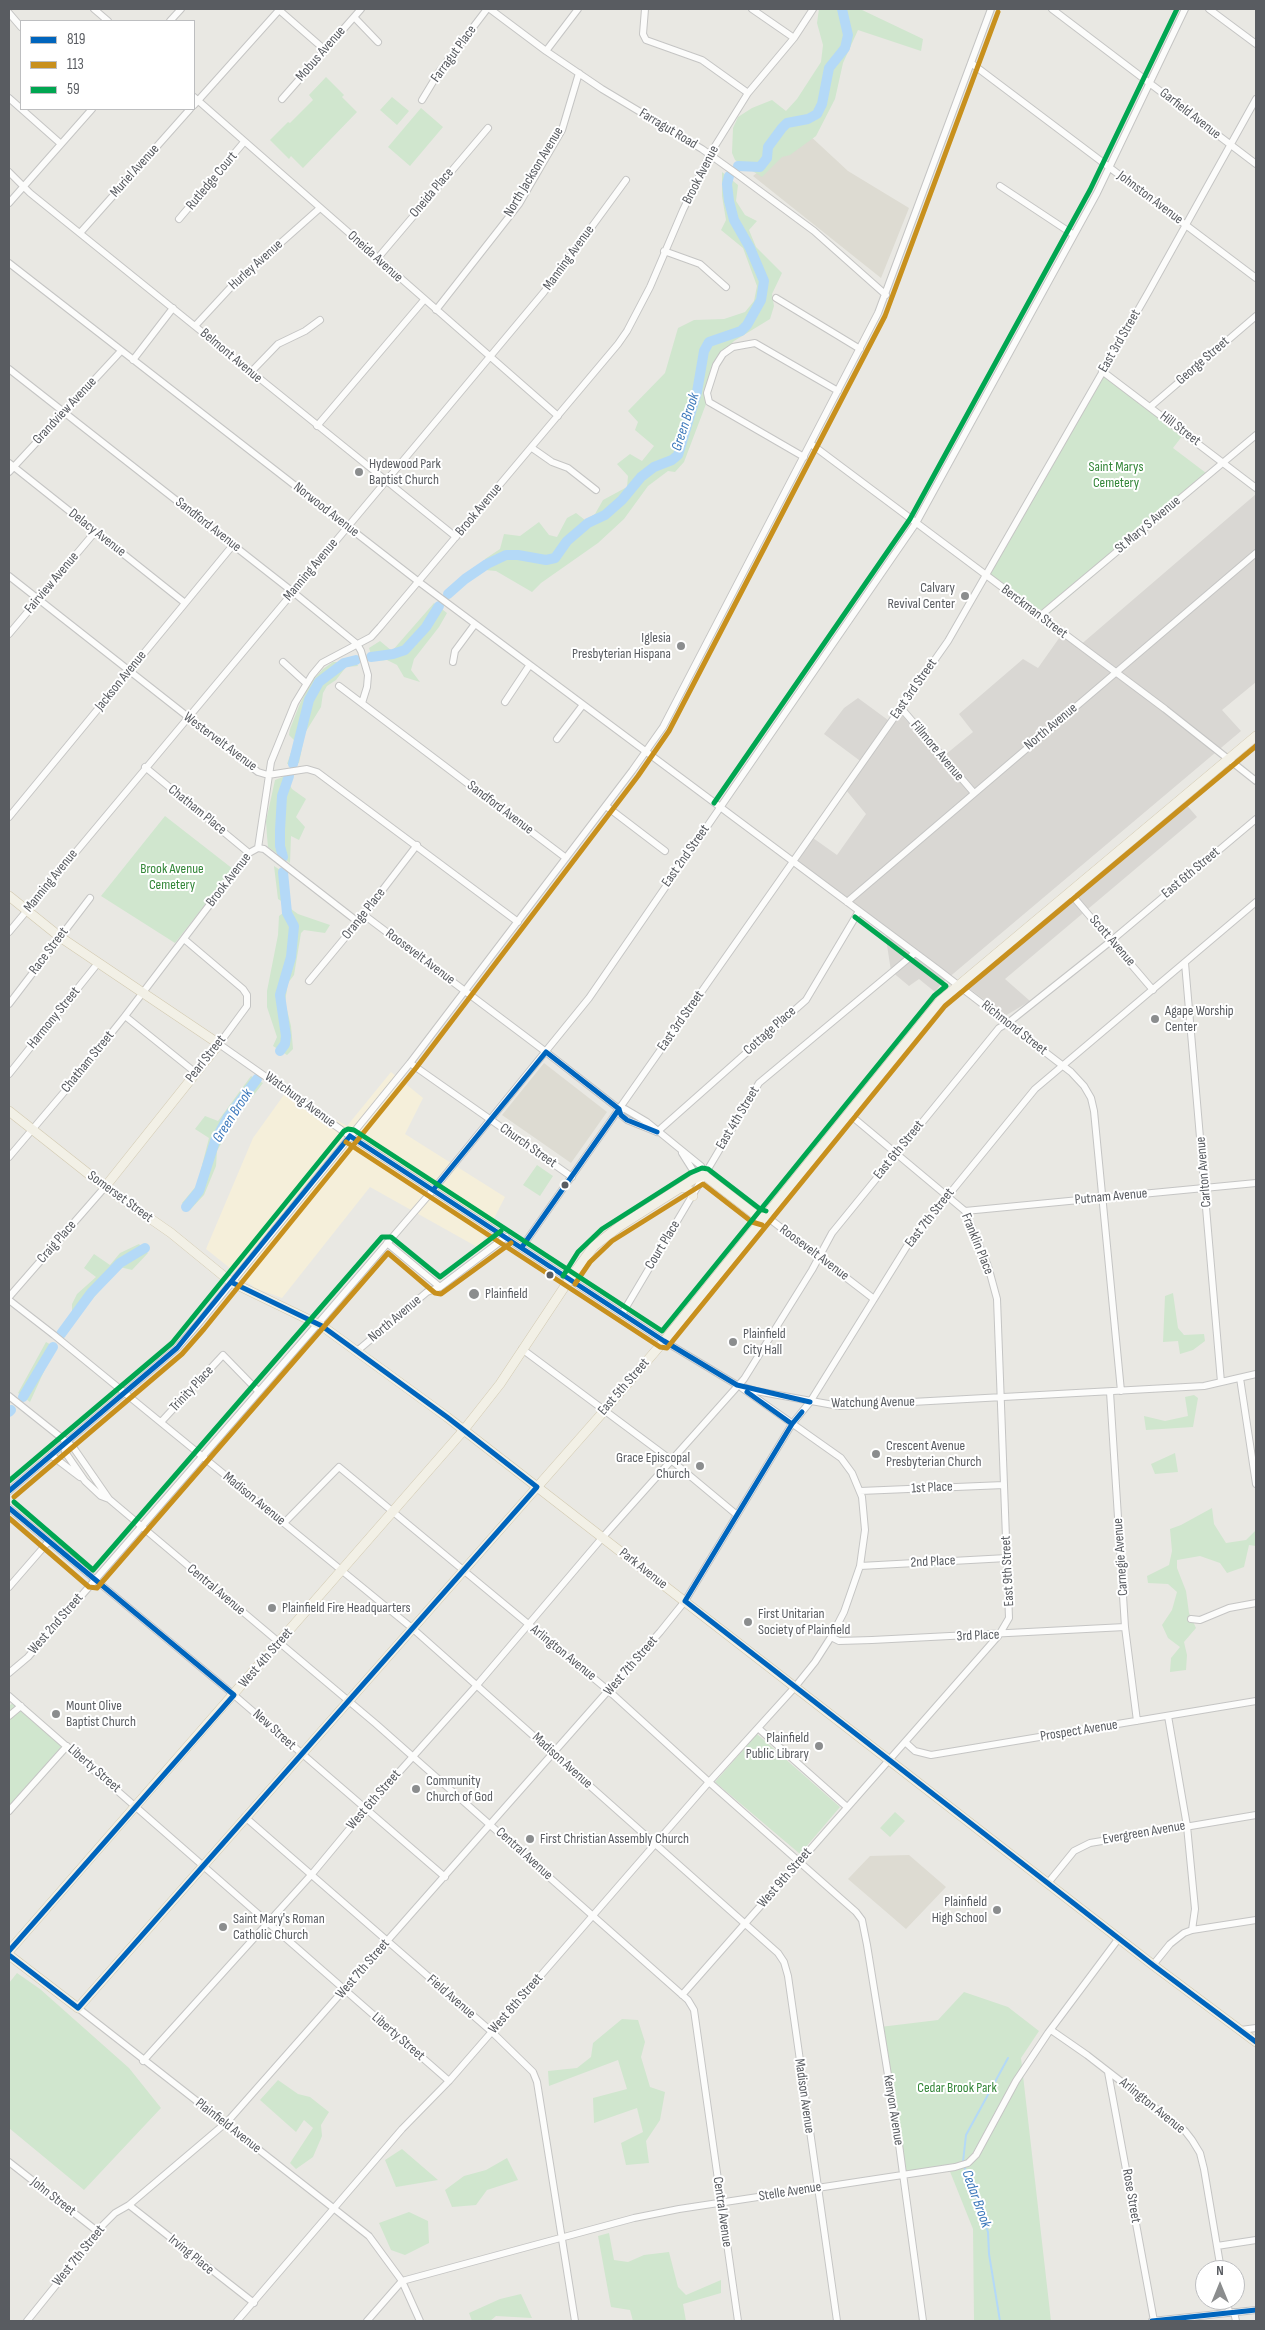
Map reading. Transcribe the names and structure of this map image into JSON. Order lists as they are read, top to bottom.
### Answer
{
  "streets": {
    "main road": [
      "Roosevelt Avenue",
      "Pearl Street",
      "Watchung Avenue",
      "Somerset Street",
      "East 5th Street",
      "Park Avenue",
      "West 4th Street",
      "Plainfield Avenue"
    ],
    "street": [
      "Mobus Avenue",
      "Farragut Place",
      "Garfield Avenue",
      "Farragut Road",
      "Muriel Avenue",
      "North Jackson Avenue",
      "Brook Avenue",
      "Rutledge Court",
      "Oneida Place",
      "Johnston Avenue",
      "Oneida Avenue",
      "Manning Avenue",
      "Hurley Avenue",
      "East 3rd Street",
      "Belmont Avenue",
      "George Street",
      "Grandview Avenue",
      "Hill Street",
      "Norwood Avenue",
      "Sandford Avenue",
      "St Mary S Avenue",
      "Delacy Avenue",
      "Fairview Avenue",
      "Berckman Street",
      "Jackson Avenue",
      "North Avenue",
      "Westervelt Avenue",
      "Fillmore Avenue",
      "Chatham Place",
      "East 2nd Street",
      "East 6th Street",
      "Orange Place",
      "Scott Avenue",
      "Race Street",
      "Harmony Street",
      "Richmond Street",
      "Cottage Place",
      "Chatham Street",
      "East 4th Street",
      "Church Street",
      "Carlton Avenue",
      "Putnam Avenue",
      "East 7th Street",
      "Craig Place",
      "Franklin Place",
      "Court Place",
      "Trinity Place",
      "1st Place",
      "Madison Avenue",
      "Carnegie Avenue",
      "2nd Place",
      "East 9th Street",
      "Central Avenue",
      "West 2nd Street",
      "3rd Place",
      "Arlington Avenue",
      "West 7th Street",
      "New Street",
      "Prospect Avenue",
      "Liberty Street",
      "West 6th Street",
      "Evergreen Avenue",
      "West 9th Street",
      "Field Avenue",
      "West 8th Street",
      "Kenyon Avenue",
      "Stelle Avenue",
      "Rose Street",
      "John Street",
      "Irving Place"
    ]
  },
  "crossings": [
    ["Farragut Place", "Farragut Road"],
    ["Garfield Avenue", "East 3rd Street"],
    ["Garfield Avenue", "East 2nd Street"],
    ["Farragut Road", "North Jackson Avenue"],
    ["Farragut Road", "Brook Avenue"],
    ["Muriel Avenue", "Belmont Avenue"],
    ["North Jackson Avenue", "Oneida Avenue"],
    ["Brook Avenue", "Oneida Avenue"],
    ["Brook Avenue", "Belmont Avenue"],
    ["Brook Avenue", "Norwood Avenue"],
    ["Brook Avenue", "Sandford Avenue"],
    ["Brook Avenue", "Westervelt Avenue"],
    ["Brook Avenue", "Chatham Place"],
    ["Brook Avenue", "Pearl Street"],
    ["Brook Avenue", "Chatham Street"],
    ["Brook Avenue", "Watchung Avenue"],
    ["Rutledge Court", "Oneida Avenue"],
    ["Oneida Place", "Oneida Avenue"],
    ["Johnston Avenue", "East 3rd Street"],
    ["Johnston Avenue", "East 2nd Street"],
    ["Oneida Avenue", "Manning Avenue"],
    ["Oneida Avenue", "Hurley Avenue"],
    ["Manning Avenue", "Belmont Avenue"],
    ["Manning Avenue", "Norwood Avenue"],
    ["Manning Avenue", "Sandford Avenue"],
    ["Manning Avenue", "Westervelt Avenue"],
    ["Manning Avenue", "Chatham Place"],
    ["Manning Avenue", "Watchung Avenue"],
    ["Hurley Avenue", "Belmont Avenue"],
    ["East 3rd Street", "Hill Street"],
    ["East 3rd Street", "Berckman Street"],
    ["East 3rd Street", "Fillmore Avenue"],
    ["East 3rd Street", "Roosevelt Avenue"],
    ["East 3rd Street", "Richmond Street"],
    ["East 3rd Street", "Watchung Avenue"],
    ["East 3rd Street", "Church Street"],
    ["George Street", "Hill Street"],
    ["Grandview Avenue", "Norwood Avenue"],
    ["Grandview Avenue", "Sandford Avenue"],
    ["Grandview Avenue", "Delacy Avenue"],
    ["Hill Street", "St Mary S Avenue"],
    ["Norwood Avenue", "Richmond Street"],
    ["Sandford Avenue", "Jackson Avenue"],
    ["St Mary S Avenue", "Berckman Street"],
    ["Delacy Avenue", "Fairview Avenue"],
    ["Delacy Avenue", "Jackson Avenue"],
    ["Fairview Avenue", "Westervelt Avenue"],
    ["Berckman Street", "North Avenue"],
    ["Berckman Street", "East 2nd Street"],
    ["Berckman Street", "East 5th Street"],
    ["Jackson Avenue", "Westervelt Avenue"],
    ["North Avenue", "Fillmore Avenue"],
    ["North Avenue", "Richmond Street"],
    ["North Avenue", "Watchung Avenue"],
    ["North Avenue", "Park Avenue"],
    ["Westervelt Avenue", "Orange Place"],
    ["East 2nd Street", "Roosevelt Avenue"],
    ["East 2nd Street", "Richmond Street"],
    ["East 2nd Street", "Watchung Avenue"],
    ["East 2nd Street", "Church Street"],
    ["East 2nd Street", "Park Avenue"],
    ["East 2nd Street", "West 2nd Street"],
    ["East 6th Street", "Scott Avenue"],
    ["East 6th Street", "Roosevelt Avenue"],
    ["East 6th Street", "Richmond Street"],
    ["East 6th Street", "Watchung Avenue"],
    ["East 6th Street", "Franklin Place"],
    ["East 6th Street", "Park Avenue"],
    ["East 6th Street", "West 6th Street"],
    ["East 6th Street", "West 8th Street"],
    ["Orange Place", "Roosevelt Avenue"],
    ["Scott Avenue", "East 7th Street"],
    ["Scott Avenue", "East 5th Street"],
    ["Race Street", "Watchung Avenue"],
    ["Roosevelt Avenue", "Cottage Place"],
    ["Roosevelt Avenue", "East 4th Street"],
    ["Roosevelt Avenue", "East 7th Street"],
    ["Roosevelt Avenue", "Court Place"],
    ["Roosevelt Avenue", "East 5th Street"],
    ["Harmony Street", "Watchung Avenue"],
    ["Richmond Street", "Cottage Place"],
    ["Richmond Street", "Watchung Avenue"],
    ["Richmond Street", "East 4th Street"],
    ["Richmond Street", "Putnam Avenue"],
    ["Richmond Street", "East 7th Street"],
    ["Richmond Street", "East 5th Street"],
    ["Pearl Street", "Watchung Avenue"],
    ["Pearl Street", "Somerset Street"],
    ["Pearl Street", "Craig Place"],
    ["Chatham Street", "Watchung Avenue"],
    ["Chatham Street", "Somerset Street"],
    ["Watchung Avenue", "Carlton Avenue"],
    ["Watchung Avenue", "East 7th Street"],
    ["Watchung Avenue", "Franklin Place"],
    ["Watchung Avenue", "Court Place"],
    ["Watchung Avenue", "East 5th Street"],
    ["Watchung Avenue", "Carnegie Avenue"],
    ["Watchung Avenue", "East 9th Street"],
    ["Watchung Avenue", "West 8th Street"],
    ["East 4th Street", "Court Place"],
    ["Carlton Avenue", "Putnam Avenue"],
    ["Carlton Avenue", "East 7th Street"],
    ["Somerset Street", "Craig Place"],
    ["Somerset Street", "Park Avenue"],
    ["Putnam Avenue", "Franklin Place"],
    ["East 7th Street", "Franklin Place"],
    ["East 7th Street", "Park Avenue"],
    ["East 7th Street", "West 7th Street"],
    ["East 7th Street", "West 8th Street"],
    ["Craig Place", "Madison Avenue"],
    ["Franklin Place", "East 5th Street"],
    ["Franklin Place", "East 9th Street"],
    ["East 5th Street", "Madison Avenue"],
    ["East 5th Street", "Park Avenue"],
    ["East 5th Street", "Central Avenue"],
    ["East 5th Street", "Arlington Avenue"],
    ["East 5th Street", "New Street"],
    ["East 5th Street", "Liberty Street"],
    ["East 5th Street", "Field Avenue"],
    ["East 5th Street", "Plainfield Avenue"],
    ["Trinity Place", "Madison Avenue"],
    ["Trinity Place", "West 2nd Street"],
    ["1st Place", "East 9th Street"],
    ["1st Place", "West 8th Street"],
    ["Madison Avenue", "West 2nd Street"],
    ["Madison Avenue", "Arlington Avenue"],
    ["Madison Avenue", "West 4th Street"],
    ["Madison Avenue", "West 7th Street"],
    ["Madison Avenue", "West 6th Street"],
    ["Madison Avenue", "West 9th Street"],
    ["Madison Avenue", "West 8th Street"],
    ["Madison Avenue", "Stelle Avenue"],
    ["Carnegie Avenue", "3rd Place"],
    ["Carnegie Avenue", "Prospect Avenue"],
    ["2nd Place", "East 9th Street"],
    ["2nd Place", "West 8th Street"],
    ["Park Avenue", "East 9th Street"],
    ["Park Avenue", "West 2nd Street"],
    ["Park Avenue", "West 4th Street"],
    ["Park Avenue", "West 7th Street"],
    ["Park Avenue", "West 6th Street"],
    ["Park Avenue", "Evergreen Avenue"],
    ["Park Avenue", "West 9th Street"],
    ["Park Avenue", "West 8th Street"],
    ["Park Avenue", "Stelle Avenue"],
    ["East 9th Street", "3rd Place"],
    ["East 9th Street", "Prospect Avenue"],
    ["East 9th Street", "West 9th Street"],
    ["Central Avenue", "West 2nd Street"],
    ["Central Avenue", "West 4th Street"],
    ["Central Avenue", "West 7th Street"],
    ["Central Avenue", "West 6th Street"],
    ["Central Avenue", "West 9th Street"],
    ["Central Avenue", "West 8th Street"],
    ["Central Avenue", "Stelle Avenue"],
    ["West 2nd Street", "New Street"],
    ["3rd Place", "West 8th Street"],
    ["Arlington Avenue", "West 4th Street"],
    ["Arlington Avenue", "West 7th Street"],
    ["Arlington Avenue", "West 6th Street"],
    ["Arlington Avenue", "West 9th Street"],
    ["Arlington Avenue", "West 8th Street"],
    ["Arlington Avenue", "Kenyon Avenue"],
    ["Arlington Avenue", "Stelle Avenue"],
    ["Arlington Avenue", "Rose Street"],
    ["West 4th Street", "New Street"],
    ["West 4th Street", "Liberty Street"],
    ["West 4th Street", "Plainfield Avenue"],
    ["West 7th Street", "New Street"],
    ["West 7th Street", "Liberty Street"],
    ["West 7th Street", "Field Avenue"],
    ["West 7th Street", "Plainfield Avenue"],
    ["West 7th Street", "John Street"],
    ["West 7th Street", "Irving Place"],
    ["New Street", "West 6th Street"],
    ["Liberty Street", "West 6th Street"],
    ["Liberty Street", "West 8th Street"],
    ["West 6th Street", "Field Avenue"],
    ["West 6th Street", "Plainfield Avenue"],
    ["Field Avenue", "West 8th Street"],
    ["Field Avenue", "Stelle Avenue"],
    ["West 8th Street", "Plainfield Avenue"],
    ["West 8th Street", "Irving Place"],
    ["Kenyon Avenue", "Stelle Avenue"],
    ["Plainfield Avenue", "Stelle Avenue"]
  ],
  "water": ["Green Brook", "Cedar Brook"],
  "parks": ["Saint Marys Cemetery", "Brook Avenue Cemetery", "Cedar Brook Park"],
  "places": [
    "Hydewood Park Baptist Church",
    "Calvary Revival Center",
    "Iglesia Presbyterian Hispana",
    "Agape Worship Center",
    "Plainfield",
    "Plainfield City Hall",
    "Crescent Avenue Presbyterian Church",
    "Grace Episcopal Church",
    "Plainfield Fire Headquarters",
    "First Unitarian Society of Plainfield",
    "Mount Olive Baptist Church",
    "Plainfield Public Library",
    "Community Church of God",
    "First Christian Assembly Church",
    "Plainfield High School",
    "Saint Mary's Roman Catholic Church"
  ],
  "lines": ["transit line 59", "transit line 113", "transit line 819"],
  "legend": ["819", "113", "59"],
  "north": "top"
}
